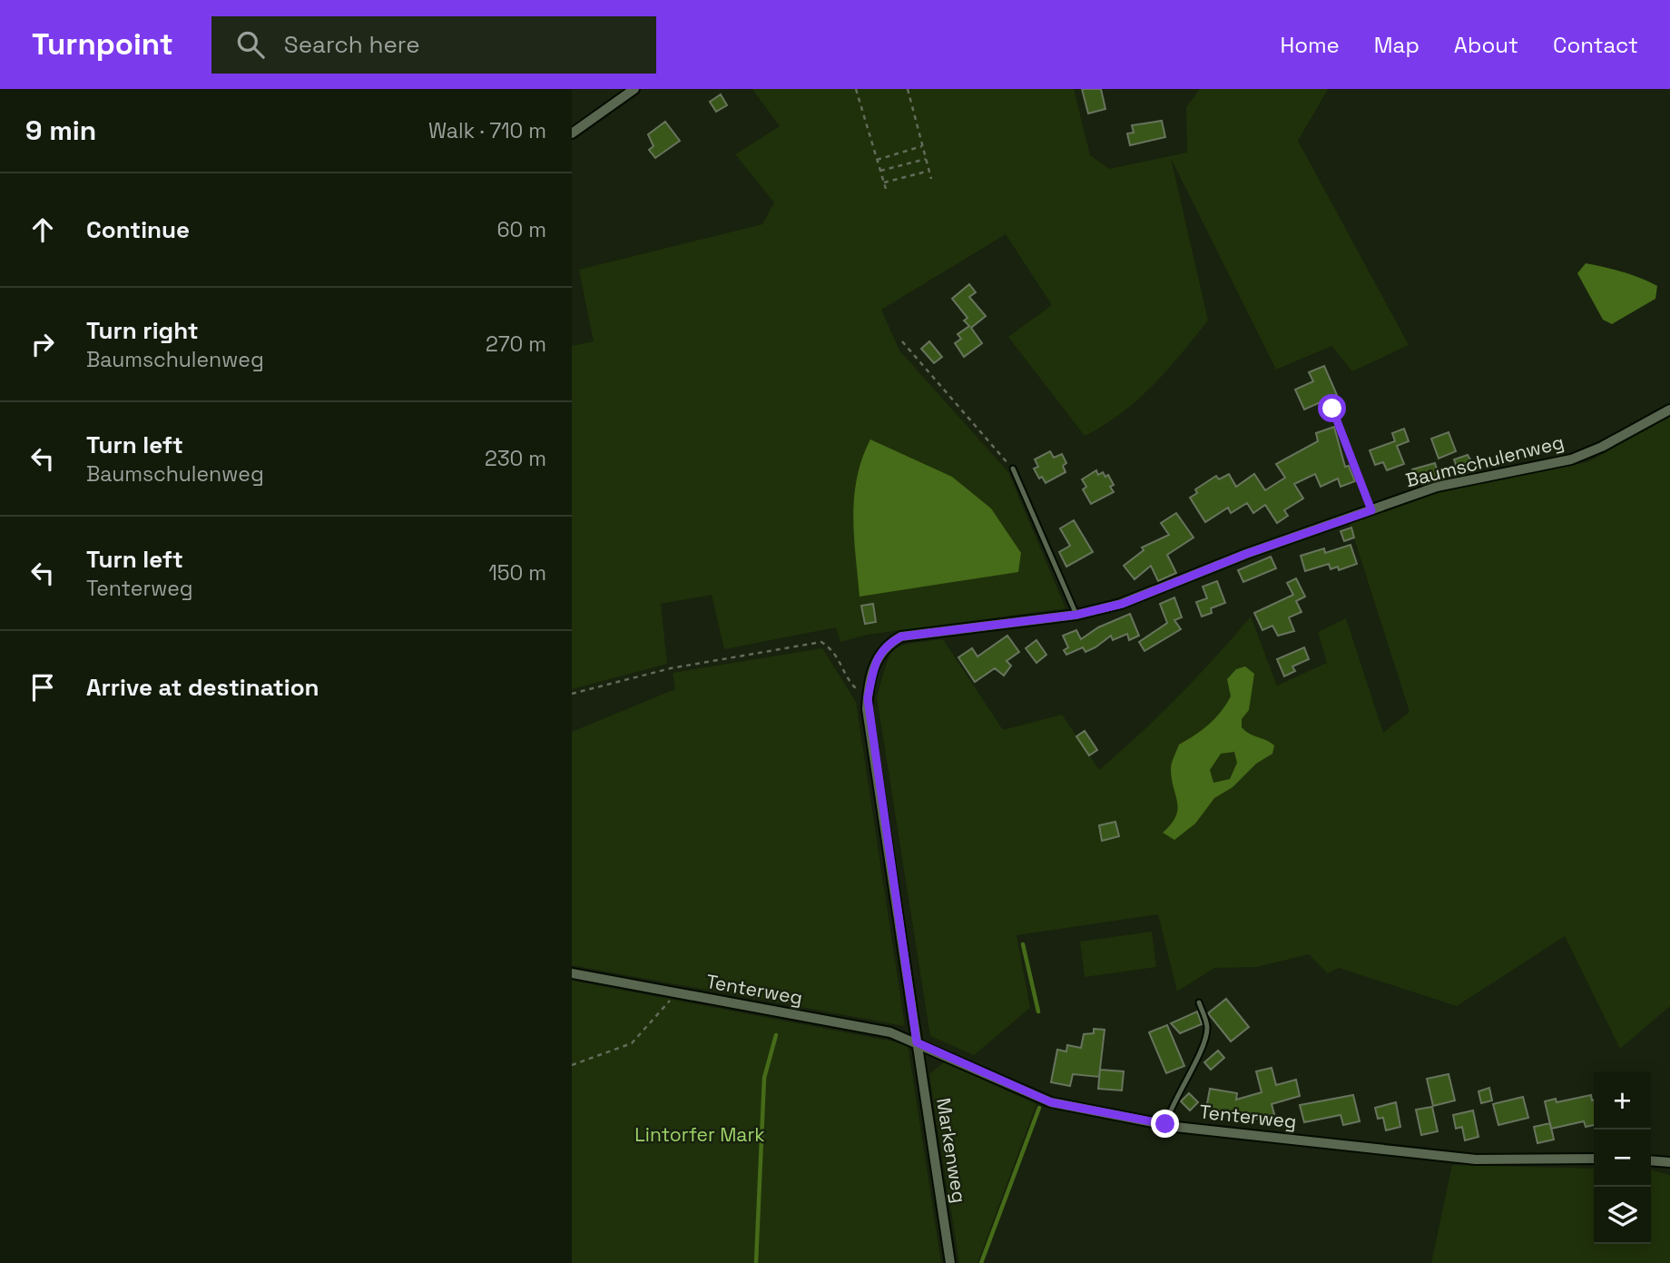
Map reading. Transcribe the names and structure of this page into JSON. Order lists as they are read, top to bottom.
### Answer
{
  "streets": {
    "street": ["Baumschulenweg", "Tenterweg", "Markenweg"]
  },
  "crossings": [
    ["Baumschulenweg", "Tenterweg"],
    ["Baumschulenweg", "Markenweg"],
    ["Tenterweg", "Markenweg"]
  ],
  "parks": ["Lintorfer Mark"],
  "page": {
    "header": "Turnpoint",
    "search": "Search here",
    "nav": [
      "Home",
      "Map",
      "About",
      "Contact"
    ],
    "heading": ["9 min", "Walk · 710 m"],
    "list": [
      ["Continue", "60 m"],
      ["Turn right", "Baumschulenweg", "270 m"],
      ["Turn left", "Baumschulenweg", "230 m"],
      ["Turn left", "Tenterweg", "150 m"],
      "Arrive at destination"
    ],
    "map_buttons": ["+", "−"]
  }
}
